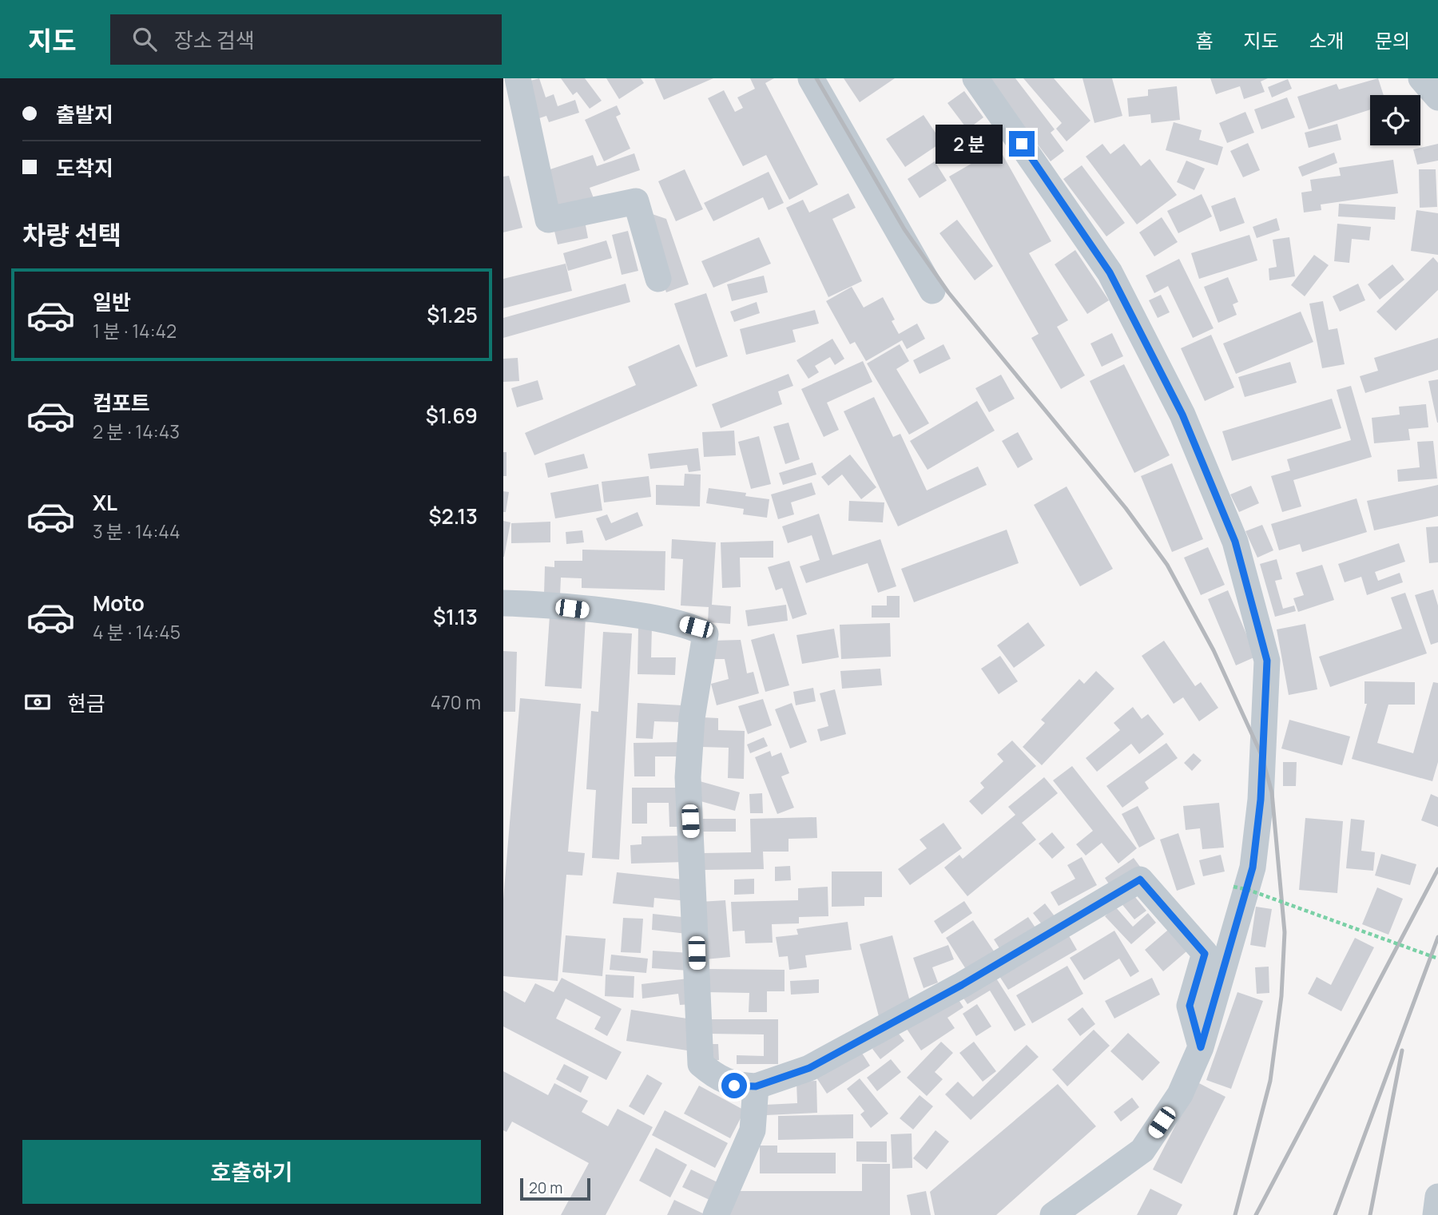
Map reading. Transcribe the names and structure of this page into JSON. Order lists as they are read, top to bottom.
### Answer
{
  "scale_bar": "20 m",
  "page": {
    "header": "지도",
    "search": "장소 검색",
    "nav": [
      "홈",
      "지도",
      "소개",
      "문의"
    ],
    "banner": ["출발지", "도착지"],
    "bubble": "2 분",
    "heading": "차량 선택",
    "list": [
      {
        "name": "일반",
        "note": "1 분 · 14:42",
        "value": "$1.25"
      },
      {
        "name": "컴포트",
        "note": "2 분 · 14:43",
        "value": "$1.69"
      },
      {
        "name": "XL",
        "note": "3 분 · 14:44",
        "value": "$2.13"
      },
      {
        "name": "Moto",
        "note": "4 분 · 14:45",
        "value": "$1.13"
      }
    ],
    "pay": ["현금", "470 m"],
    "buttons": "호출하기",
    "scale": "20 m"
  }
}
